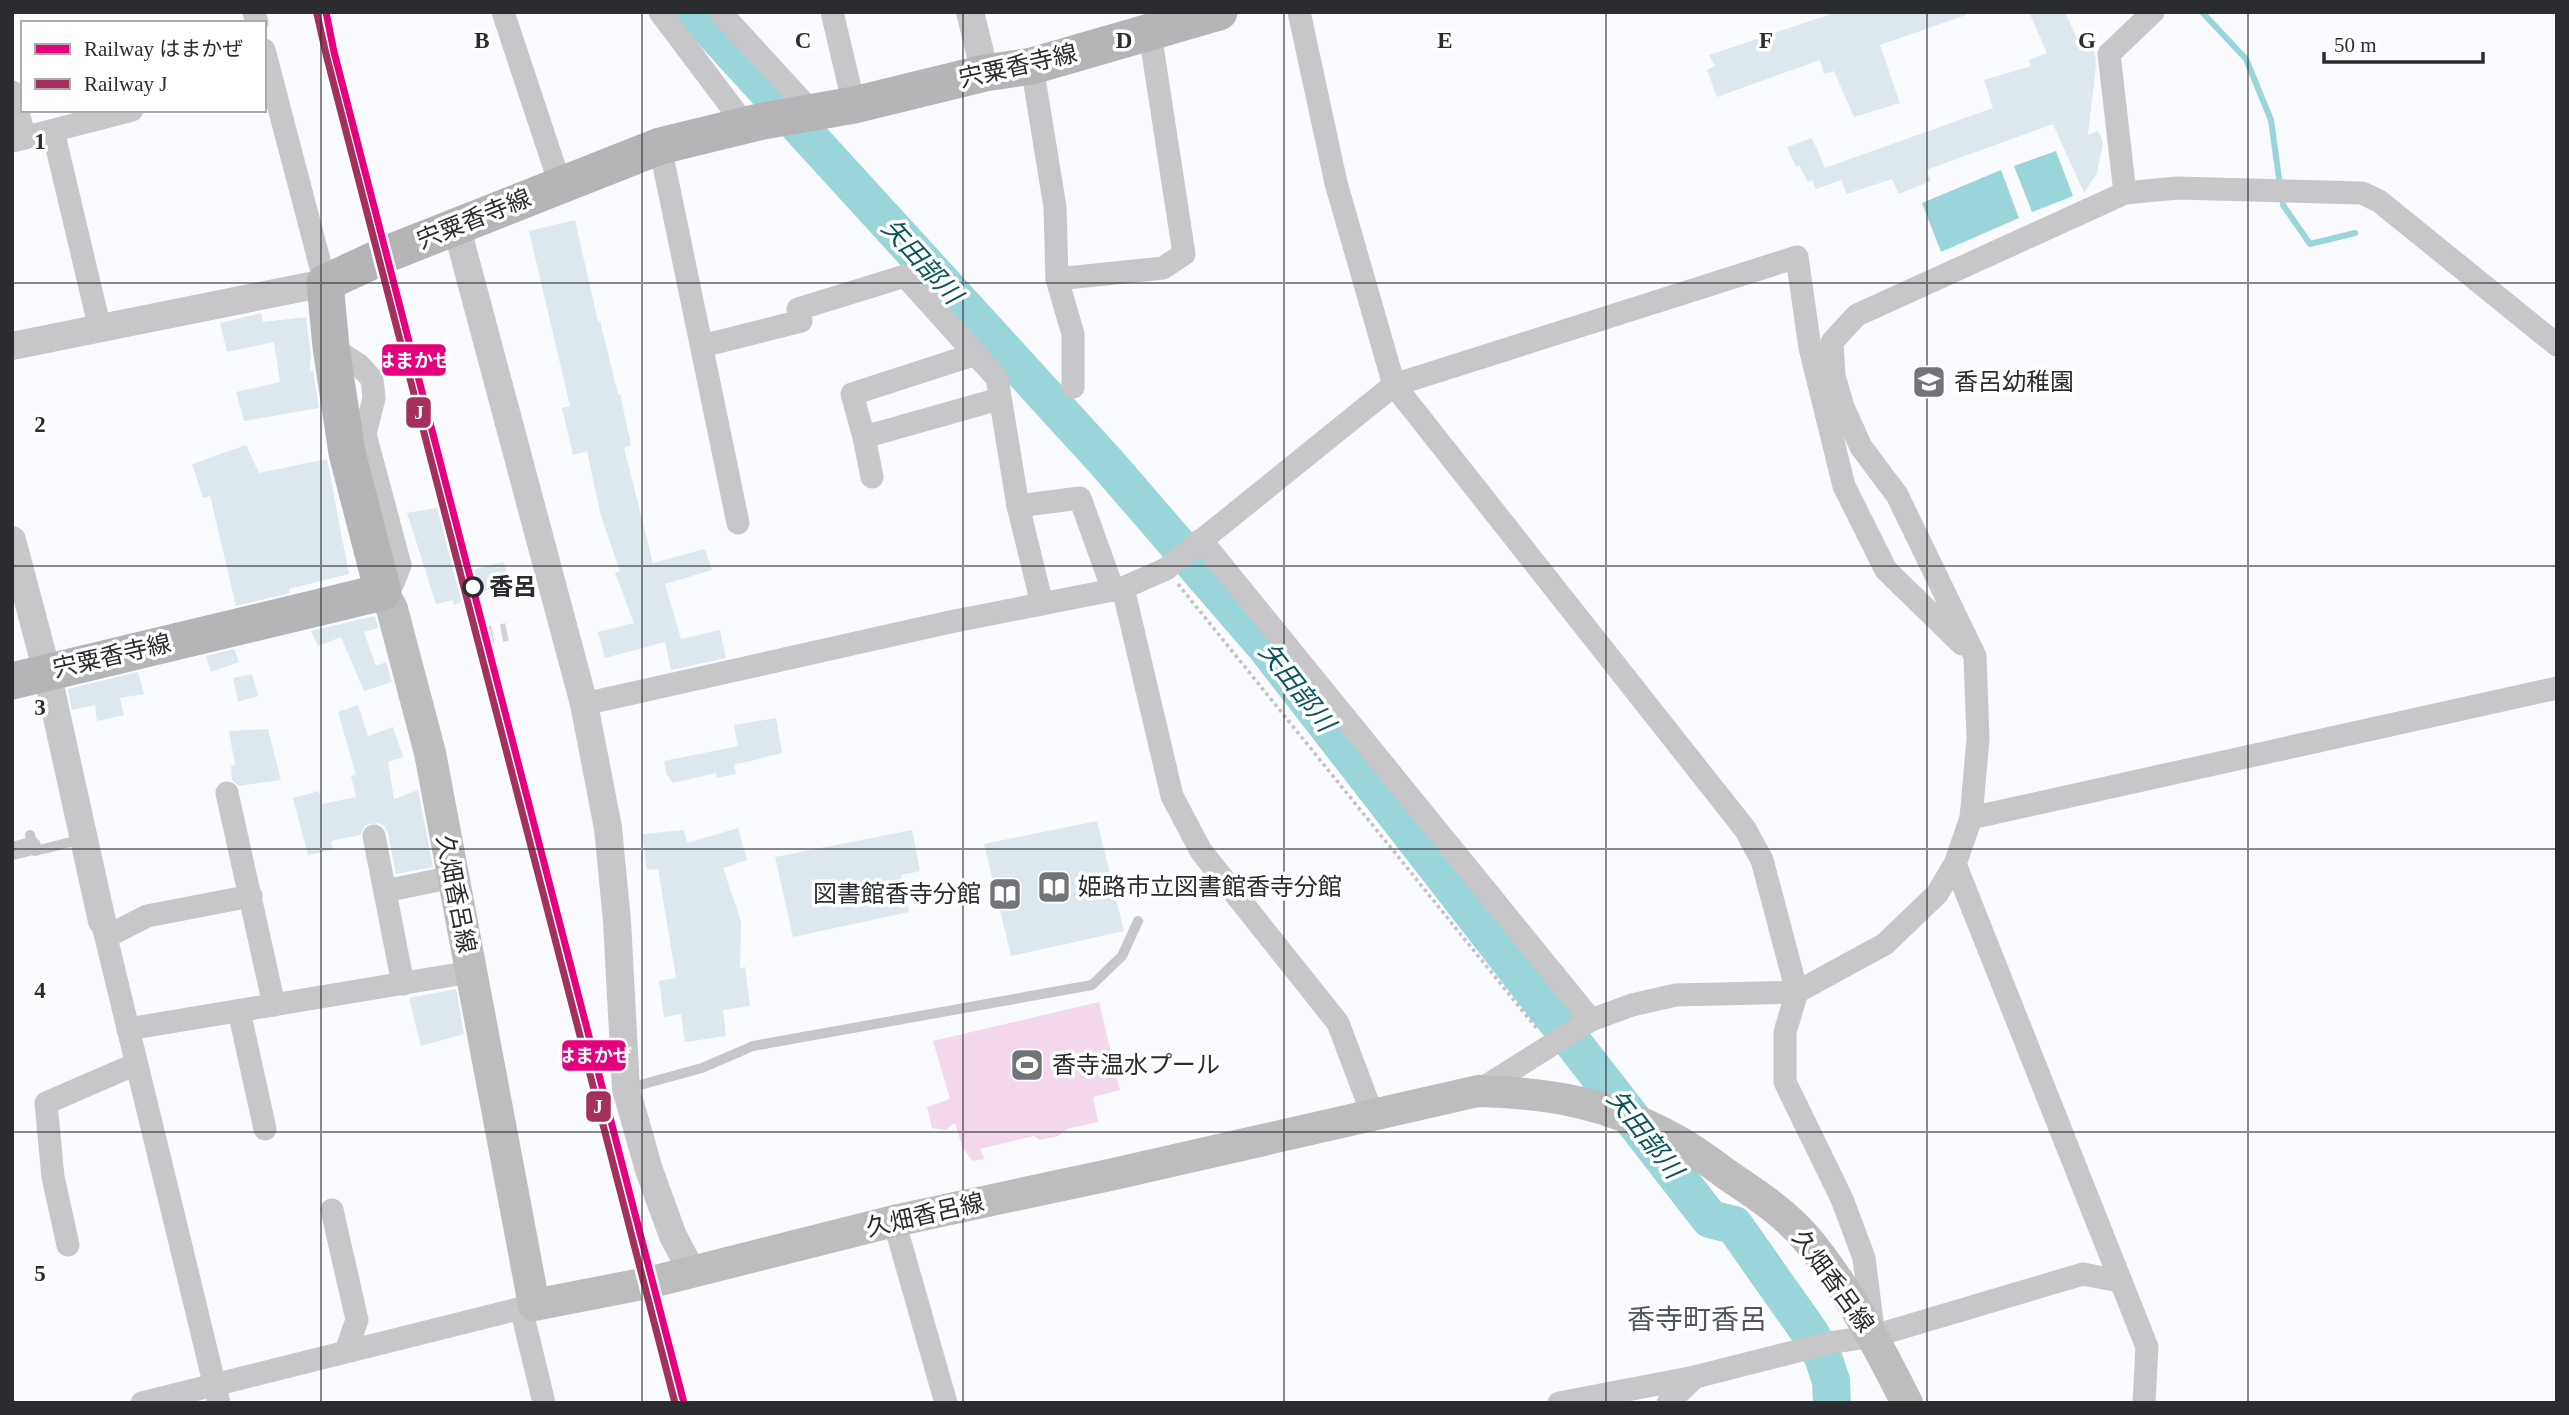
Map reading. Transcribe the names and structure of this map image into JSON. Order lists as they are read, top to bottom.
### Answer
{
  "streets": {
    "main road": ["宍粟香寺線", "久畑香呂線"]
  },
  "crossings": [
    ["宍粟香寺線", "久畑香呂線"]
  ],
  "districts": ["香寺町香呂"],
  "water": ["矢田部川"],
  "places": {
    "school or university": ["香呂幼稚園"],
    "other": ["香呂"],
    "library": ["姫路市立図書館香寺分館", "図書館香寺分館"],
    "sports": ["香寺温水プール"]
  },
  "lines": ["rail line はまかぜ", "rail line J"],
  "legend": ["Railway はまかぜ", "Railway J"],
  "scale_bar": "50 m",
  "grid": {
    "columns": [
      "B",
      "C",
      "D",
      "E",
      "F",
      "G"
    ],
    "rows": [
      "1",
      "2",
      "3",
      "4",
      "5"
    ]
  }
}
